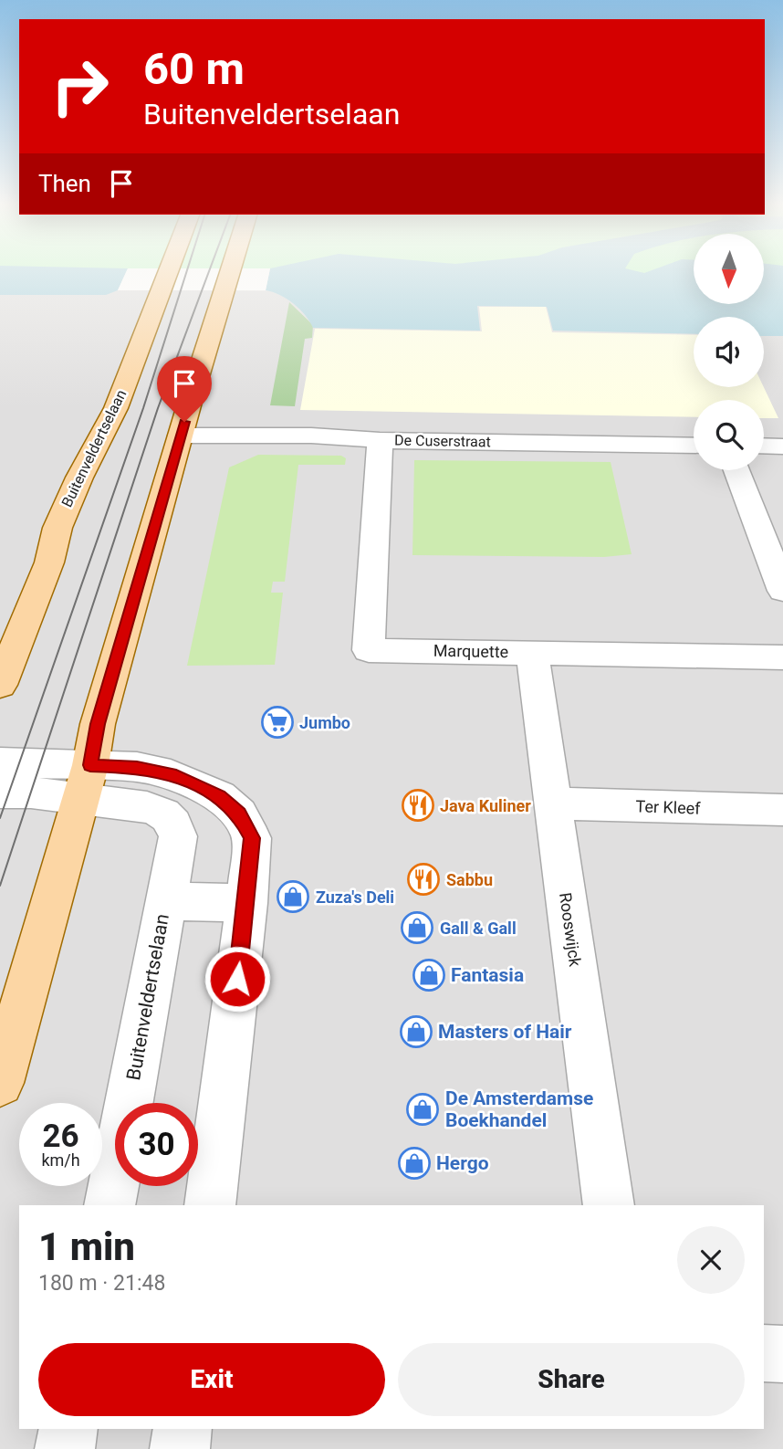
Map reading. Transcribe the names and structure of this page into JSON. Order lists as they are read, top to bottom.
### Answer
{
  "streets": {
    "main road": ["Buitenveldertselaan"],
    "street": [
      "De Cuserstraat",
      "Marquette",
      "Ter Kleef",
      "Rooswijck"
    ]
  },
  "crossings": [
    ["De Cuserstraat", "Marquette"],
    ["Marquette", "Rooswijck"],
    ["Ter Kleef", "Rooswijck"]
  ],
  "places": {
    "supermarket": ["Jumbo"],
    "restaurant": ["Java Kuliner", "Sabbu"],
    "shop": [
      "Zuza's Deli",
      "Gall & Gall",
      "Fantasia",
      "Masters of Hair",
      "De Amsterdamse Boekhandel",
      "Hergo"
    ]
  },
  "north": "bottom",
  "page": {
    "turn": ["60 m", "Buitenveldertselaan"],
    "then": "Then",
    "speed": "26 km/h",
    "limit": "30",
    "heading": ["1 min", "180 m · 21:48"],
    "buttons": ["Exit", "Share"]
  }
}
